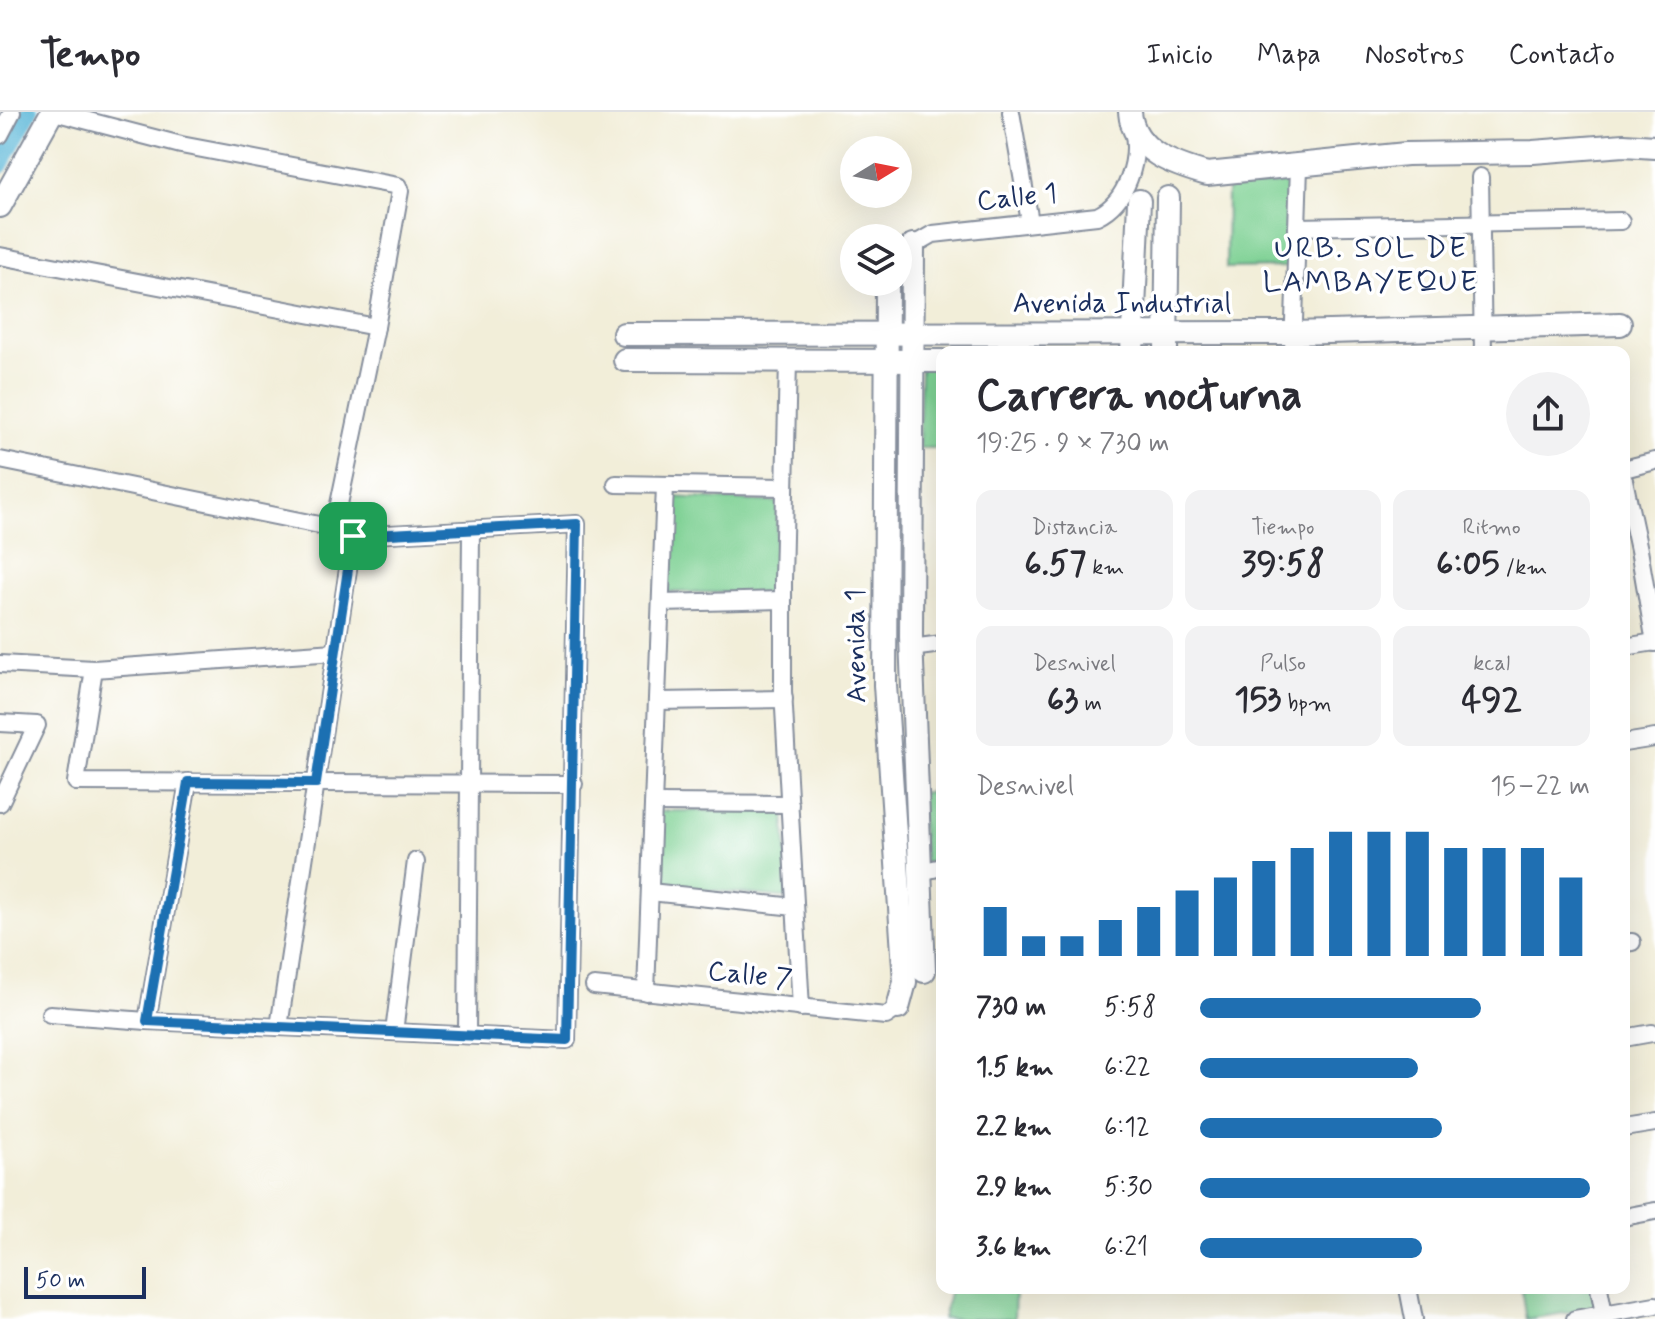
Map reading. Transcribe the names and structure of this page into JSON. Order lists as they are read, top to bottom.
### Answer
{
  "streets": {
    "street": [
      "Calle 1",
      "Avenida Industrial",
      "Avenida 1",
      "Calle 7"
    ]
  },
  "crossings": [
    ["Avenida Industrial", "Avenida 1"],
    ["Avenida 1", "Calle 7"]
  ],
  "districts": ["URB. SOL DE LAMBAYEQUE"],
  "scale_bar": "50 m",
  "north": "right",
  "page": {
    "header": "Tempo",
    "nav": [
      "Inicio",
      "Mapa",
      "Nosotros",
      "Contacto"
    ],
    "heading": ["Carrera nocturna", "19:25 · 9 × 730 m"],
    "stats": [
      ["Distancia", "6.57 km"],
      ["Tiempo", "39:58"],
      ["Ritmo", "6:05 /km"],
      ["Desnivel", "63 m"],
      ["Pulso", "153 bpm"],
      ["kcal", "492"]
    ],
    "chart": ["Desnivel", "15–22 m"],
    "list": [
      {
        "name": "730 m",
        "note": "5:58"
      },
      {
        "name": "1.5 km",
        "note": "6:22"
      },
      {
        "name": "2.2 km",
        "note": "6:12"
      },
      {
        "name": "2.9 km",
        "note": "5:30"
      },
      {
        "name": "3.6 km",
        "note": "6:21"
      }
    ],
    "scale": "50 m"
  }
}
